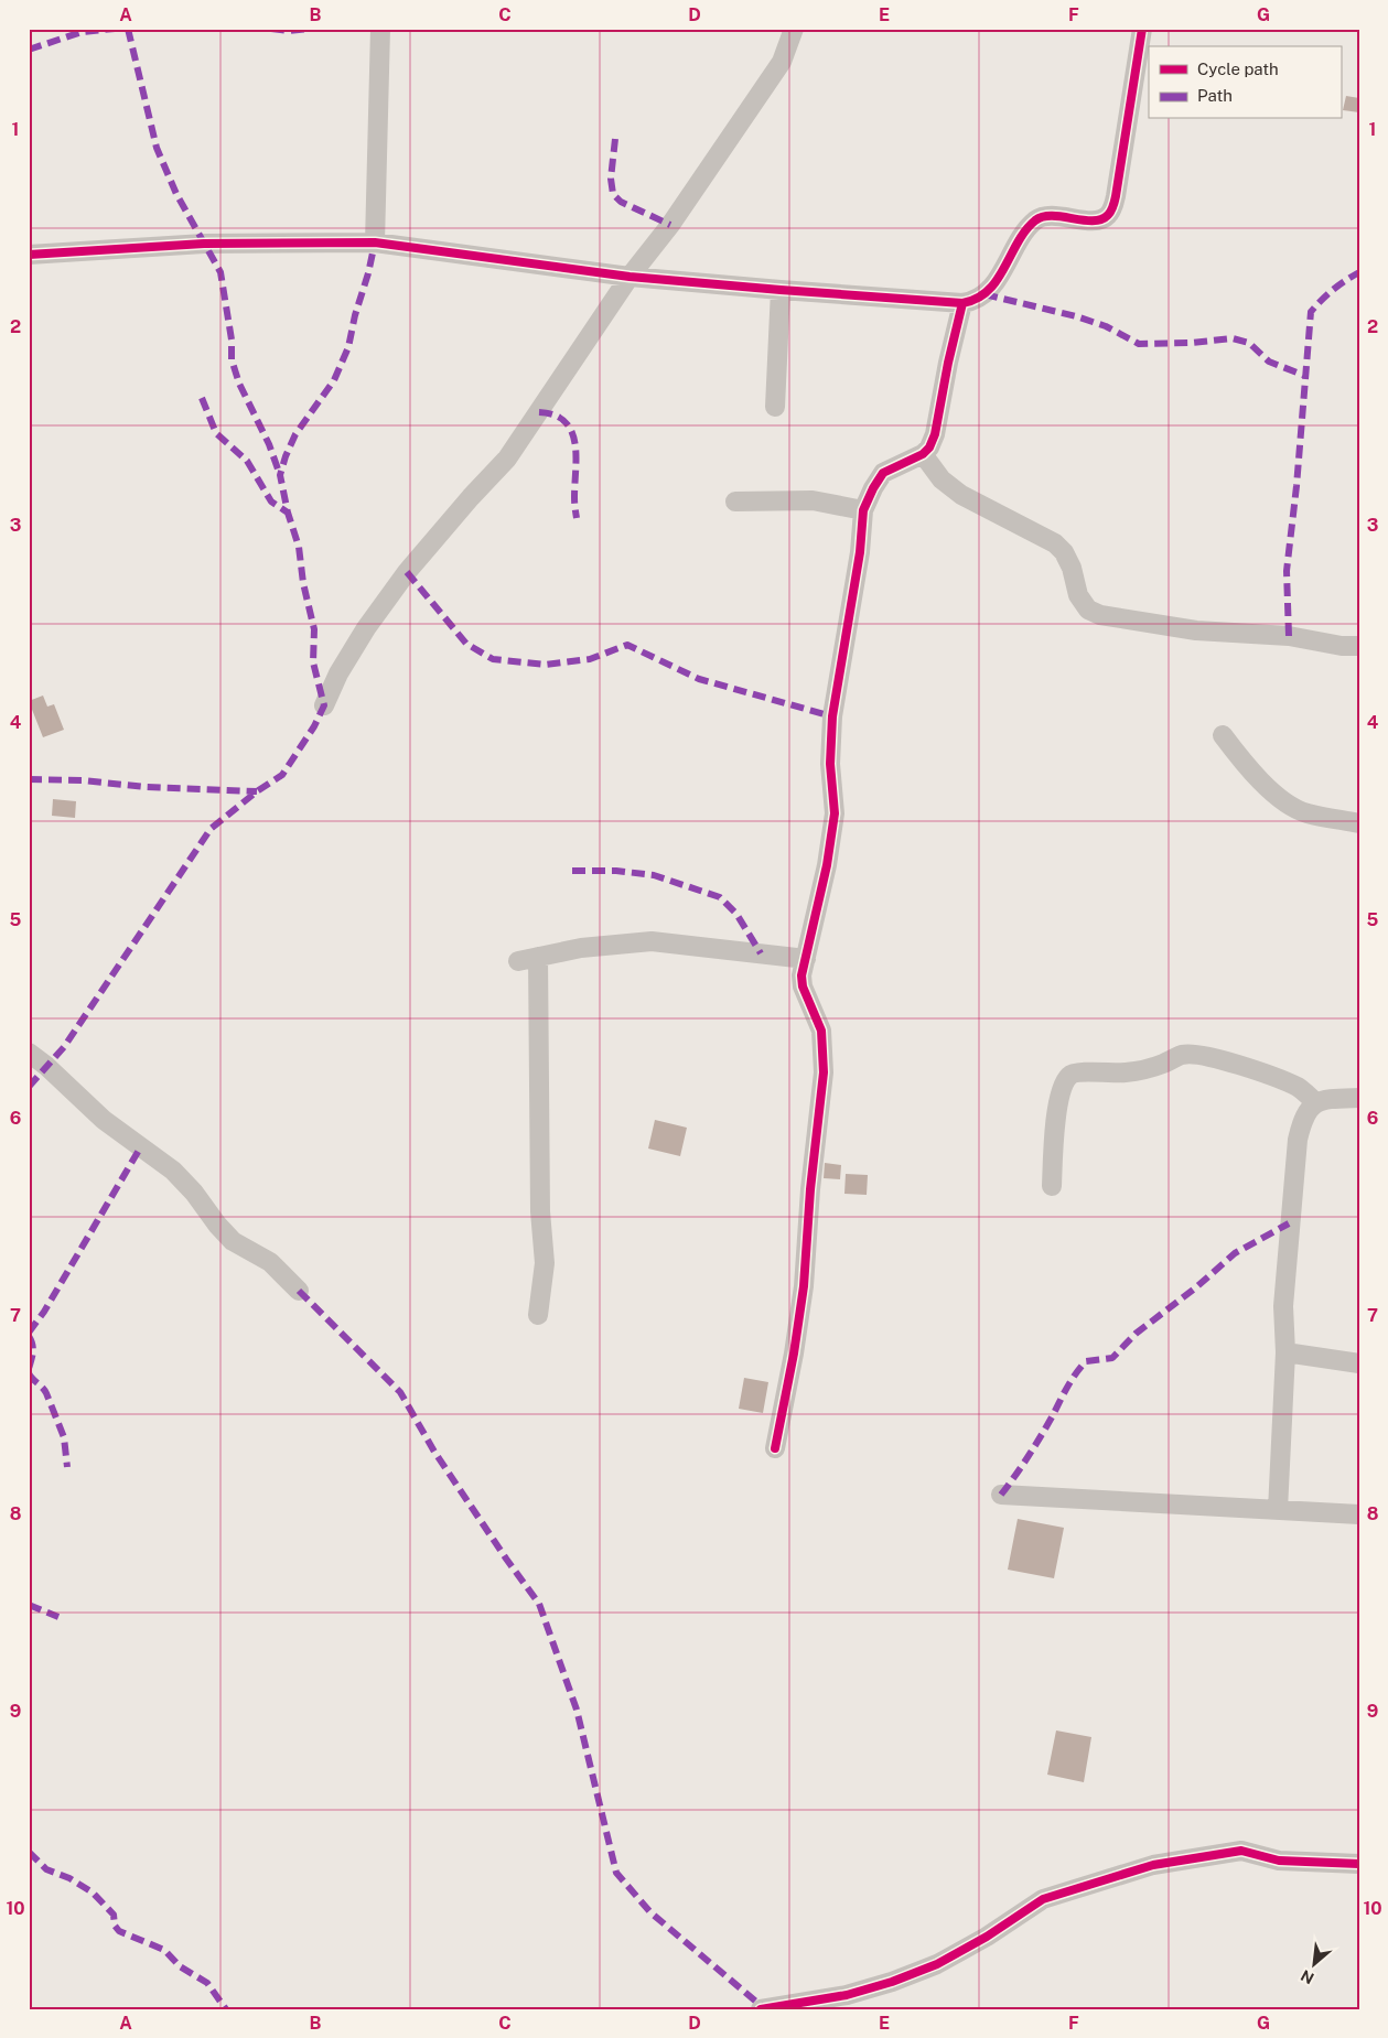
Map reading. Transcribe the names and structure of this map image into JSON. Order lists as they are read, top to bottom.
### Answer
{
  "legend": ["Cycle path", "Path"],
  "north": "bottom left",
  "grid": {
    "columns": [
      "A",
      "B",
      "C",
      "D",
      "E",
      "F",
      "G"
    ],
    "rows": [
      "1",
      "2",
      "3",
      "4",
      "5",
      "6",
      "7",
      "8",
      "9",
      "10"
    ]
  }
}
